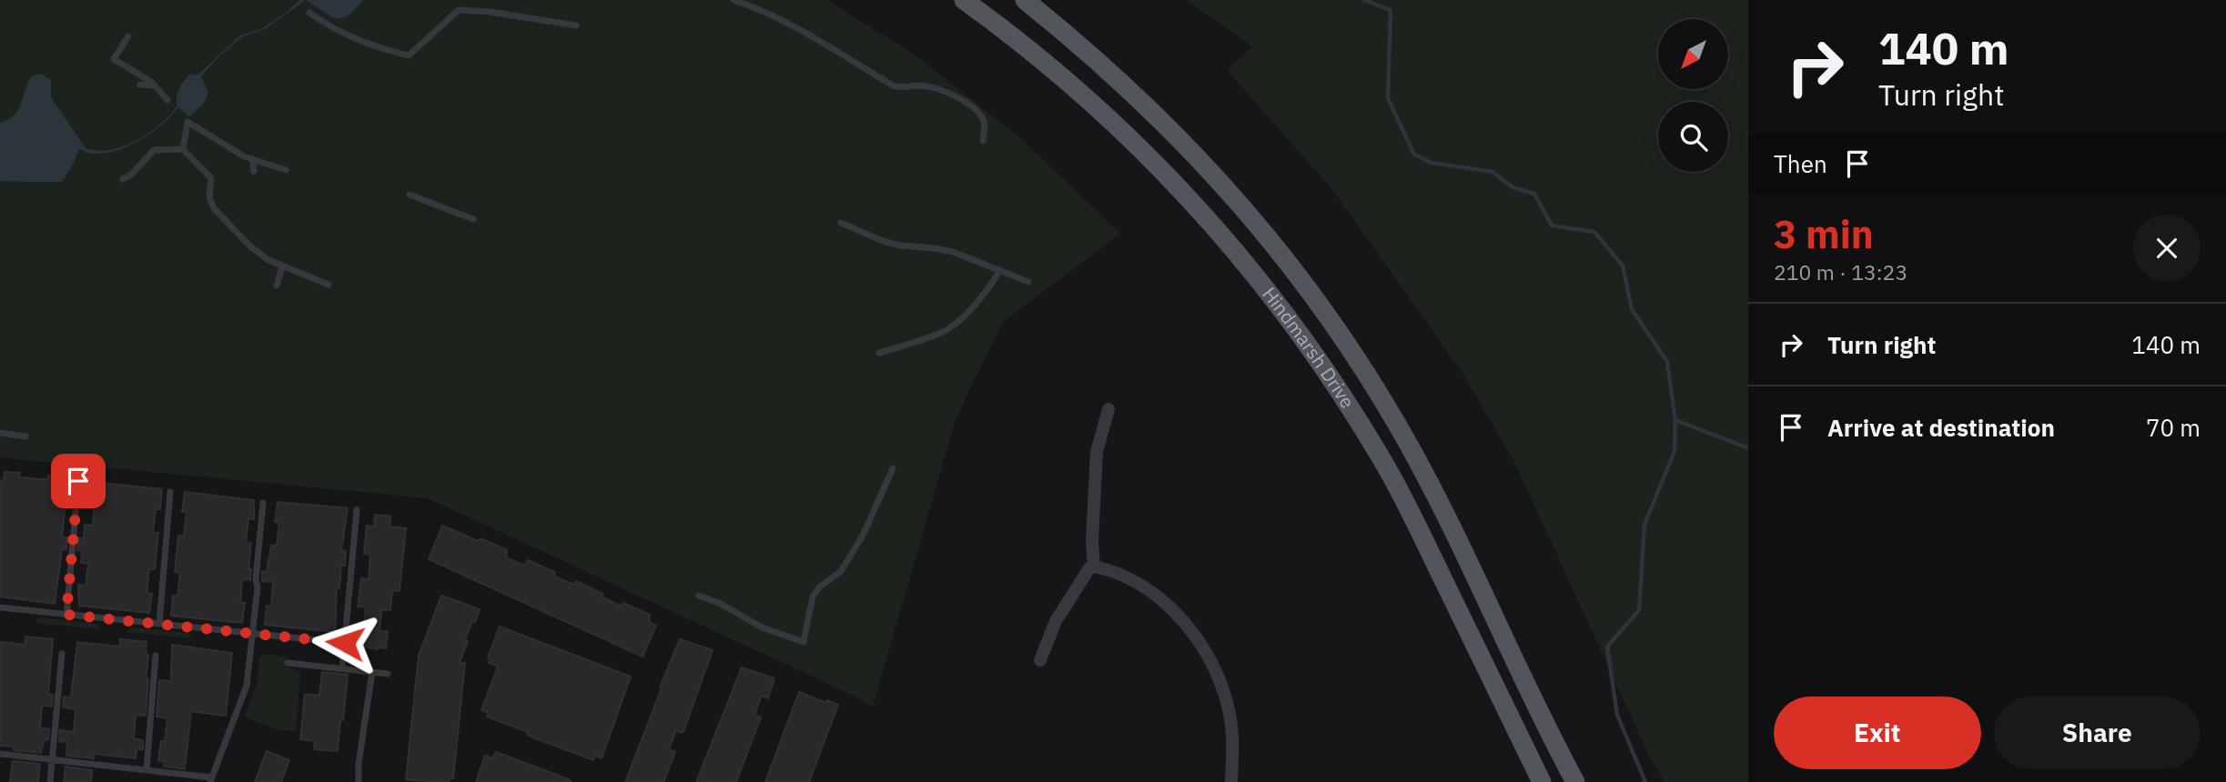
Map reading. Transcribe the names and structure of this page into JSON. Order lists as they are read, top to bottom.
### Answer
{
  "streets": {
    "main road": ["Hindmarsh Drive"]
  },
  "north": "bottom left",
  "page": {
    "turn": ["140 m", "Turn right"],
    "then": "Then",
    "heading": ["3 min", "210 m · 13:23"],
    "list": [
      {
        "name": "Turn right",
        "value": "140 m"
      },
      {
        "name": "Arrive at destination",
        "value": "70 m"
      }
    ],
    "buttons": ["Exit", "Share"]
  }
}
